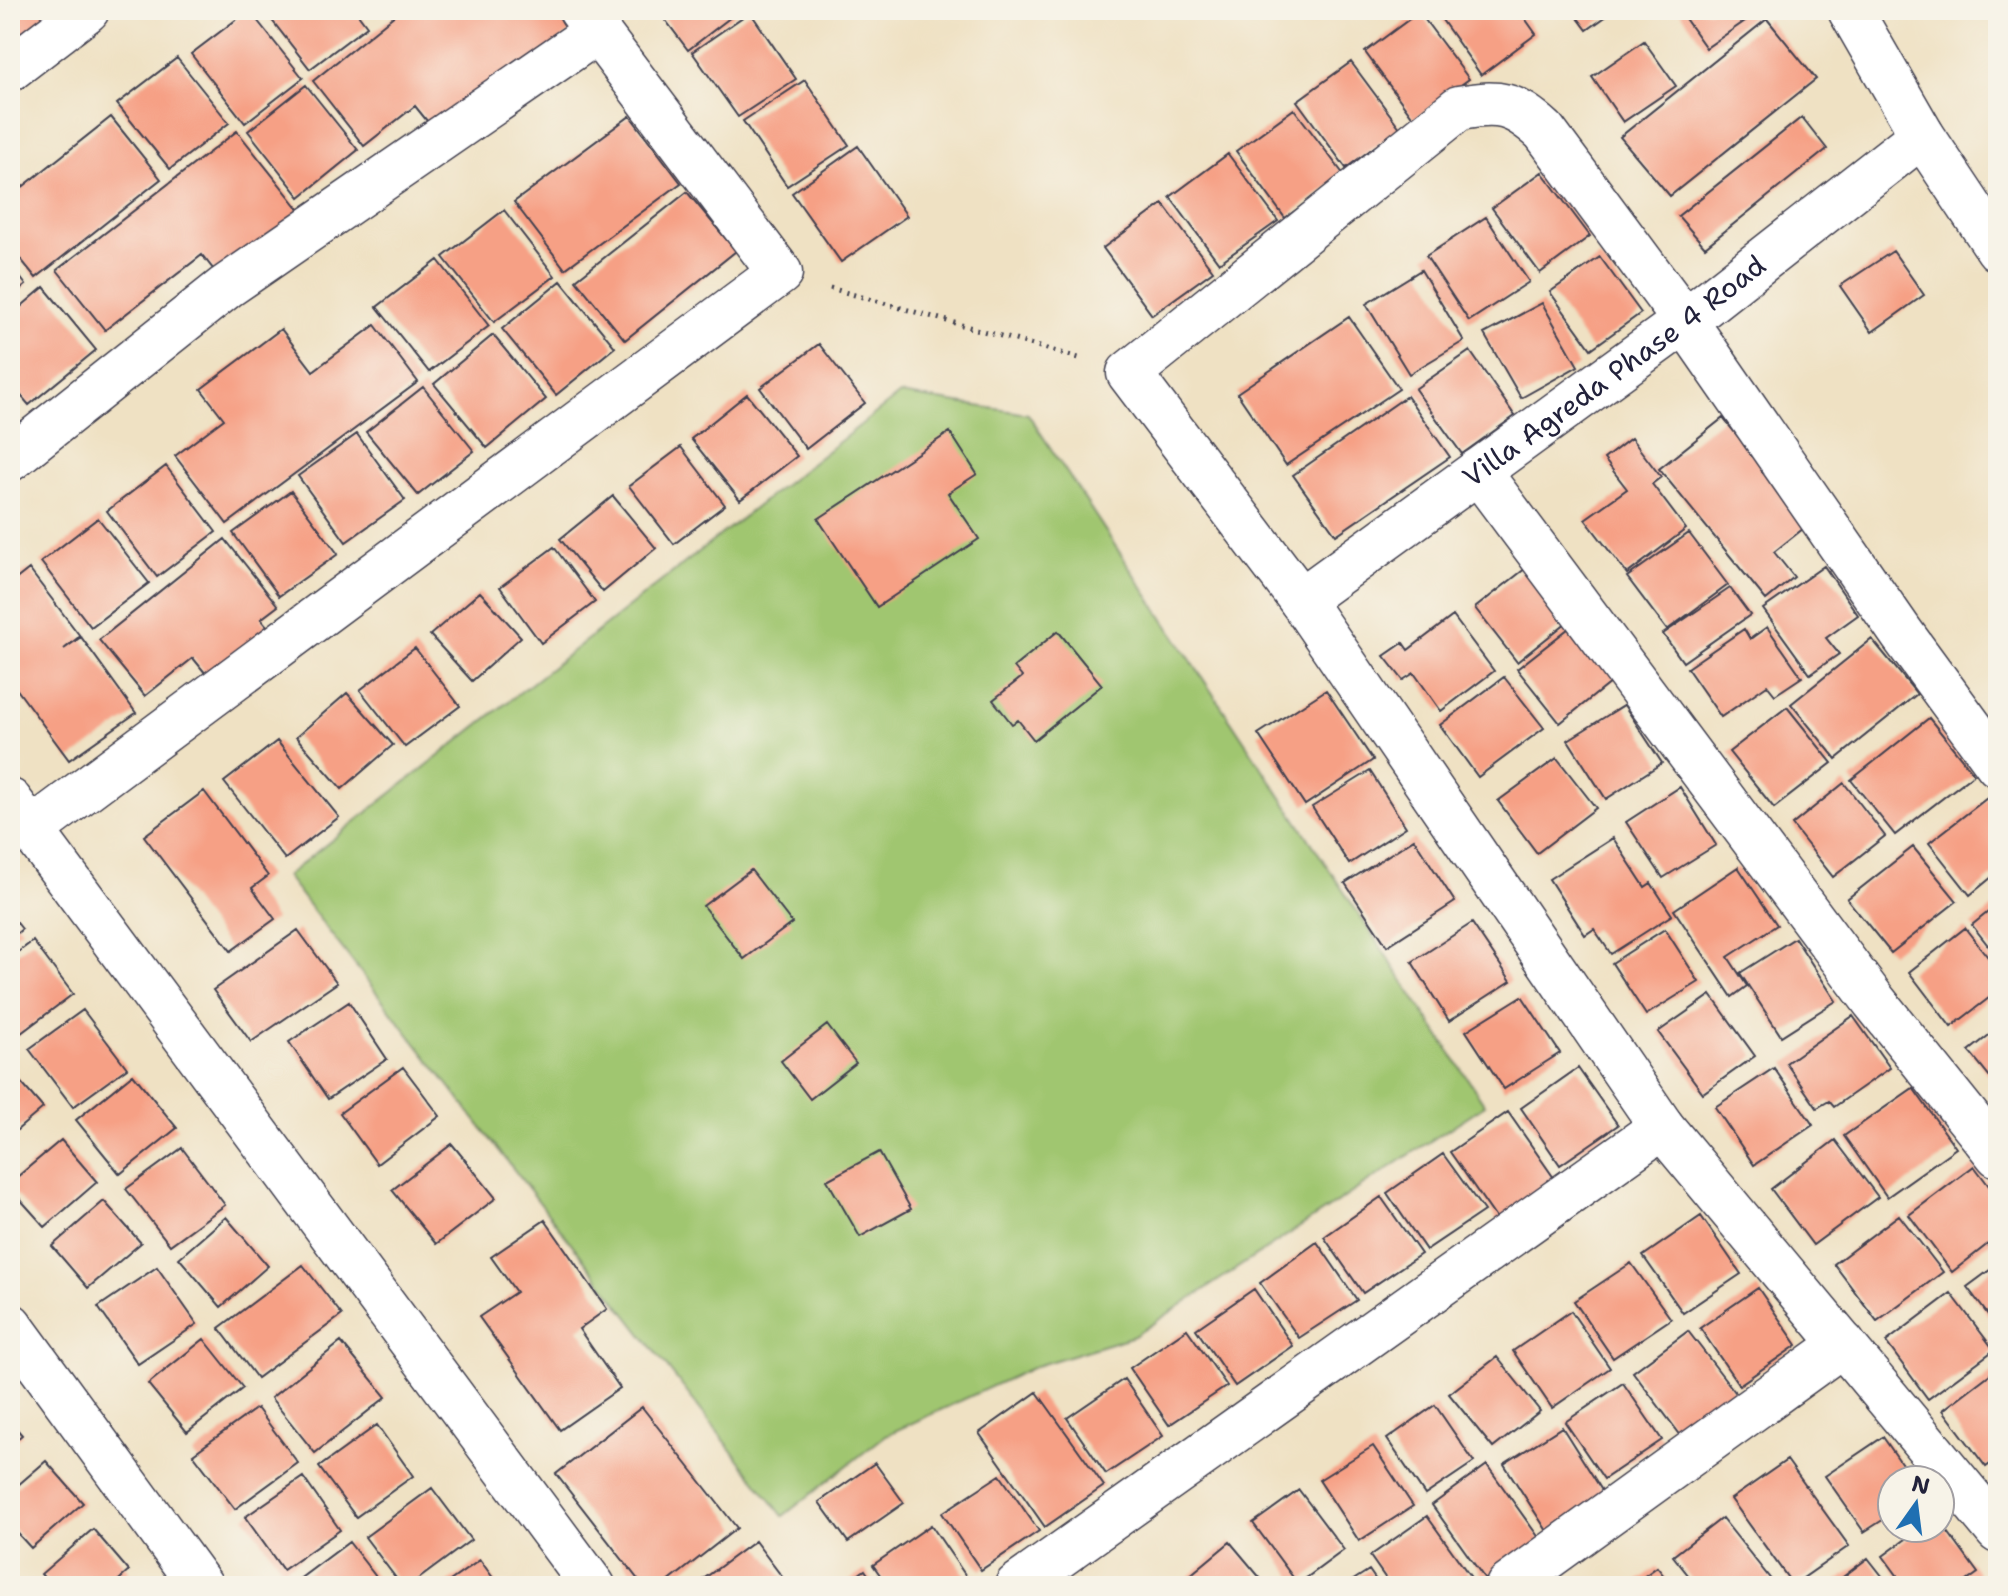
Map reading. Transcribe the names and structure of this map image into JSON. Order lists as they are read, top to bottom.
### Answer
{
  "streets": {
    "street": ["Villa Agreda Phase 4 Road"]
  },
  "north": "top"
}
